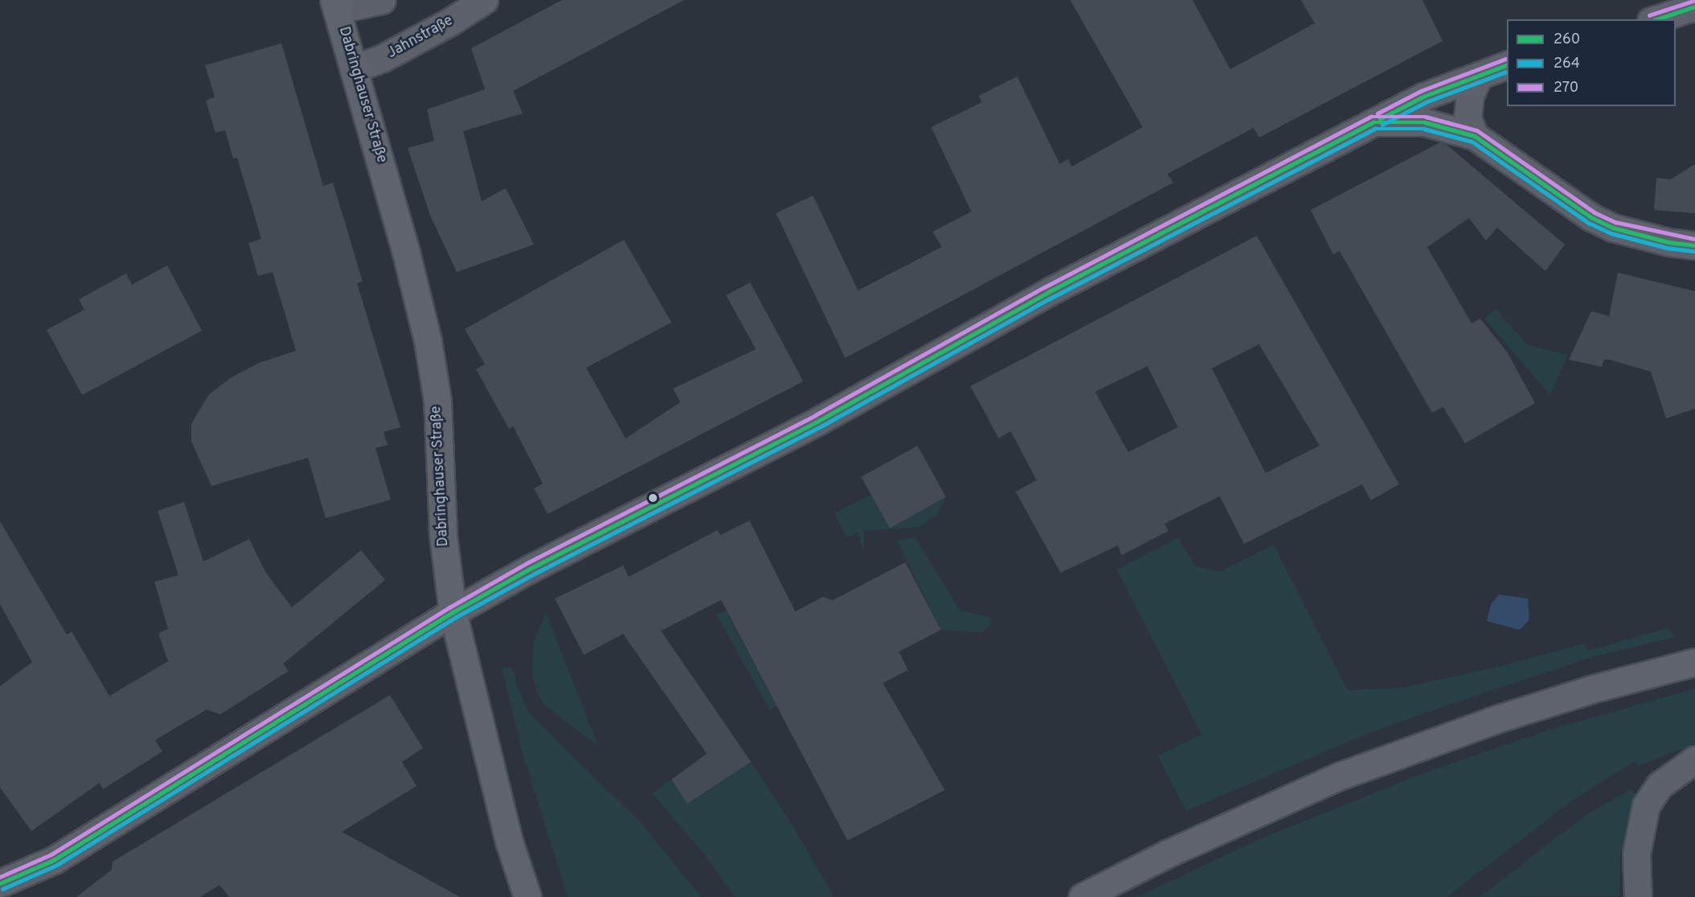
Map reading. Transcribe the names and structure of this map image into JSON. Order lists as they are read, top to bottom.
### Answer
{
  "streets": {
    "main road": ["Dabringhauser Straße"],
    "street": ["Jahnstraße"]
  },
  "crossings": [
    ["Jahnstraße", "Dabringhauser Straße"]
  ],
  "lines": ["transit line 270", "transit line 260", "transit line 264"],
  "legend": ["260", "264", "270"]
}
